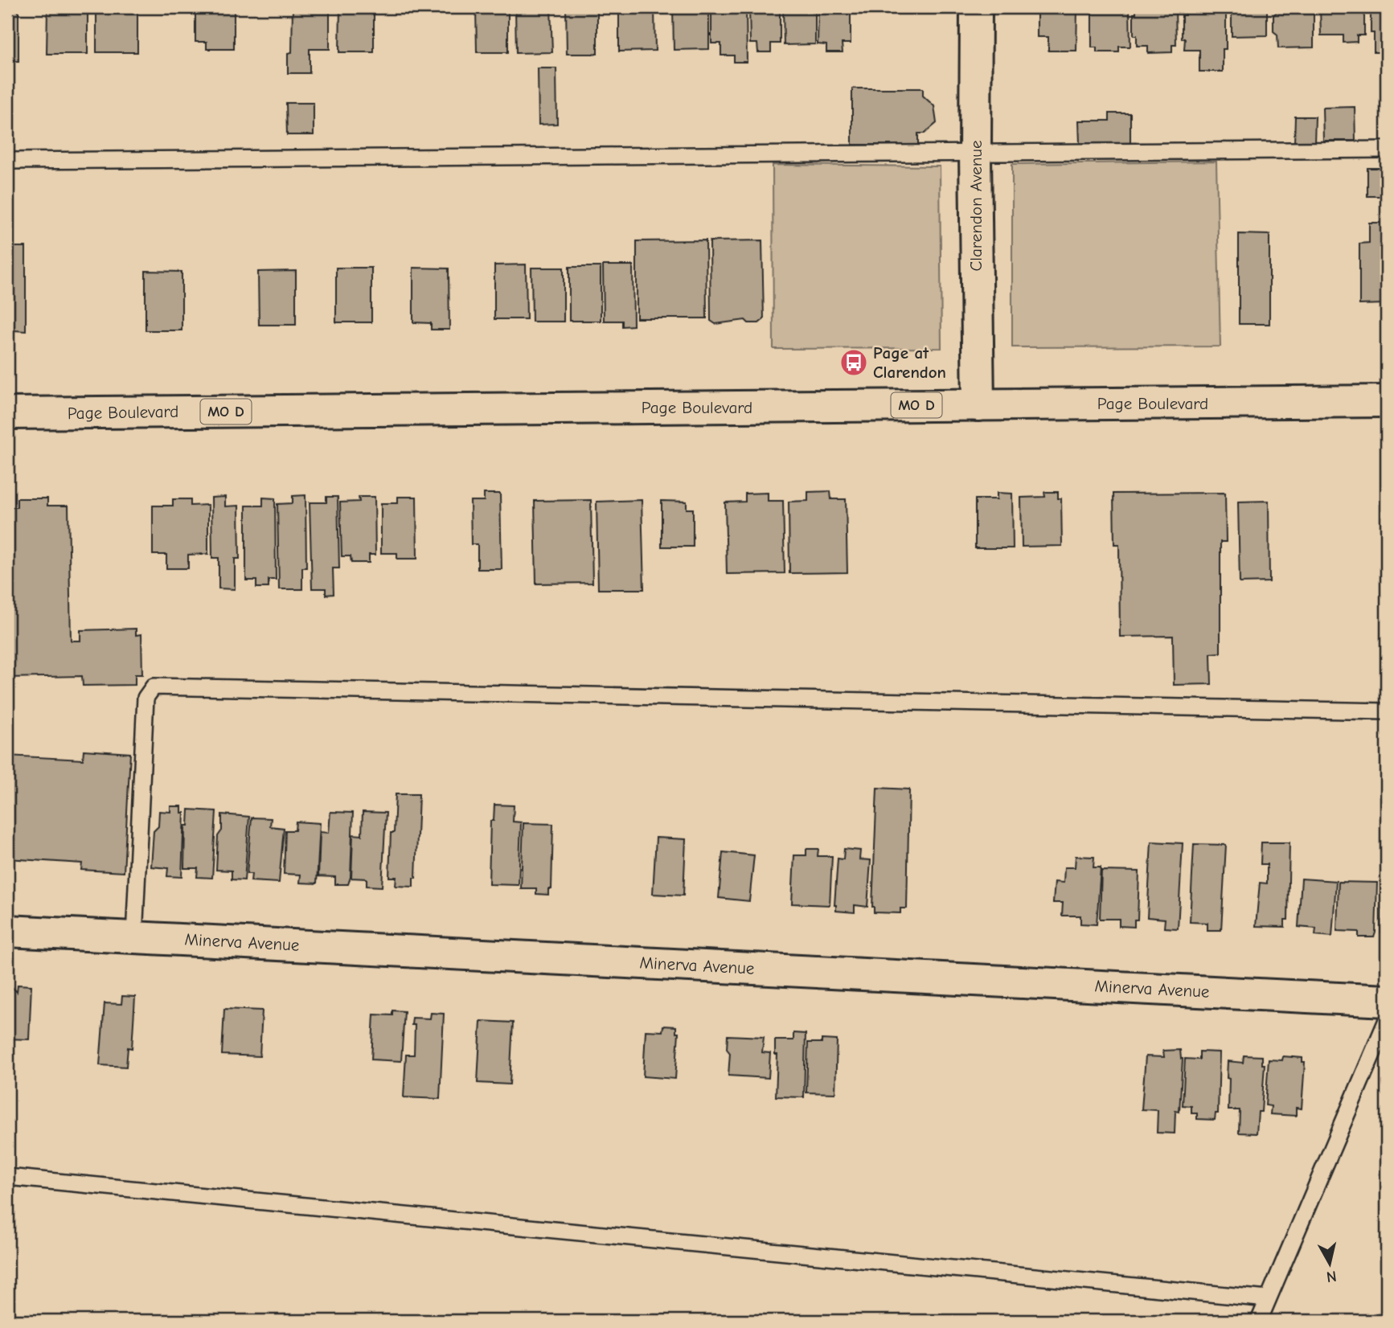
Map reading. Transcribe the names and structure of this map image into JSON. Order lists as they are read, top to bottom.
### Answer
{
  "streets": {
    "street": [
      "Clarendon Avenue",
      "Page Boulevard",
      "MO D",
      "Minerva Avenue"
    ]
  },
  "crossings": [
    ["Clarendon Avenue", "Page Boulevard"]
  ],
  "places": {
    "bus stop": ["Page at Clarendon"]
  },
  "north": "bottom"
}
